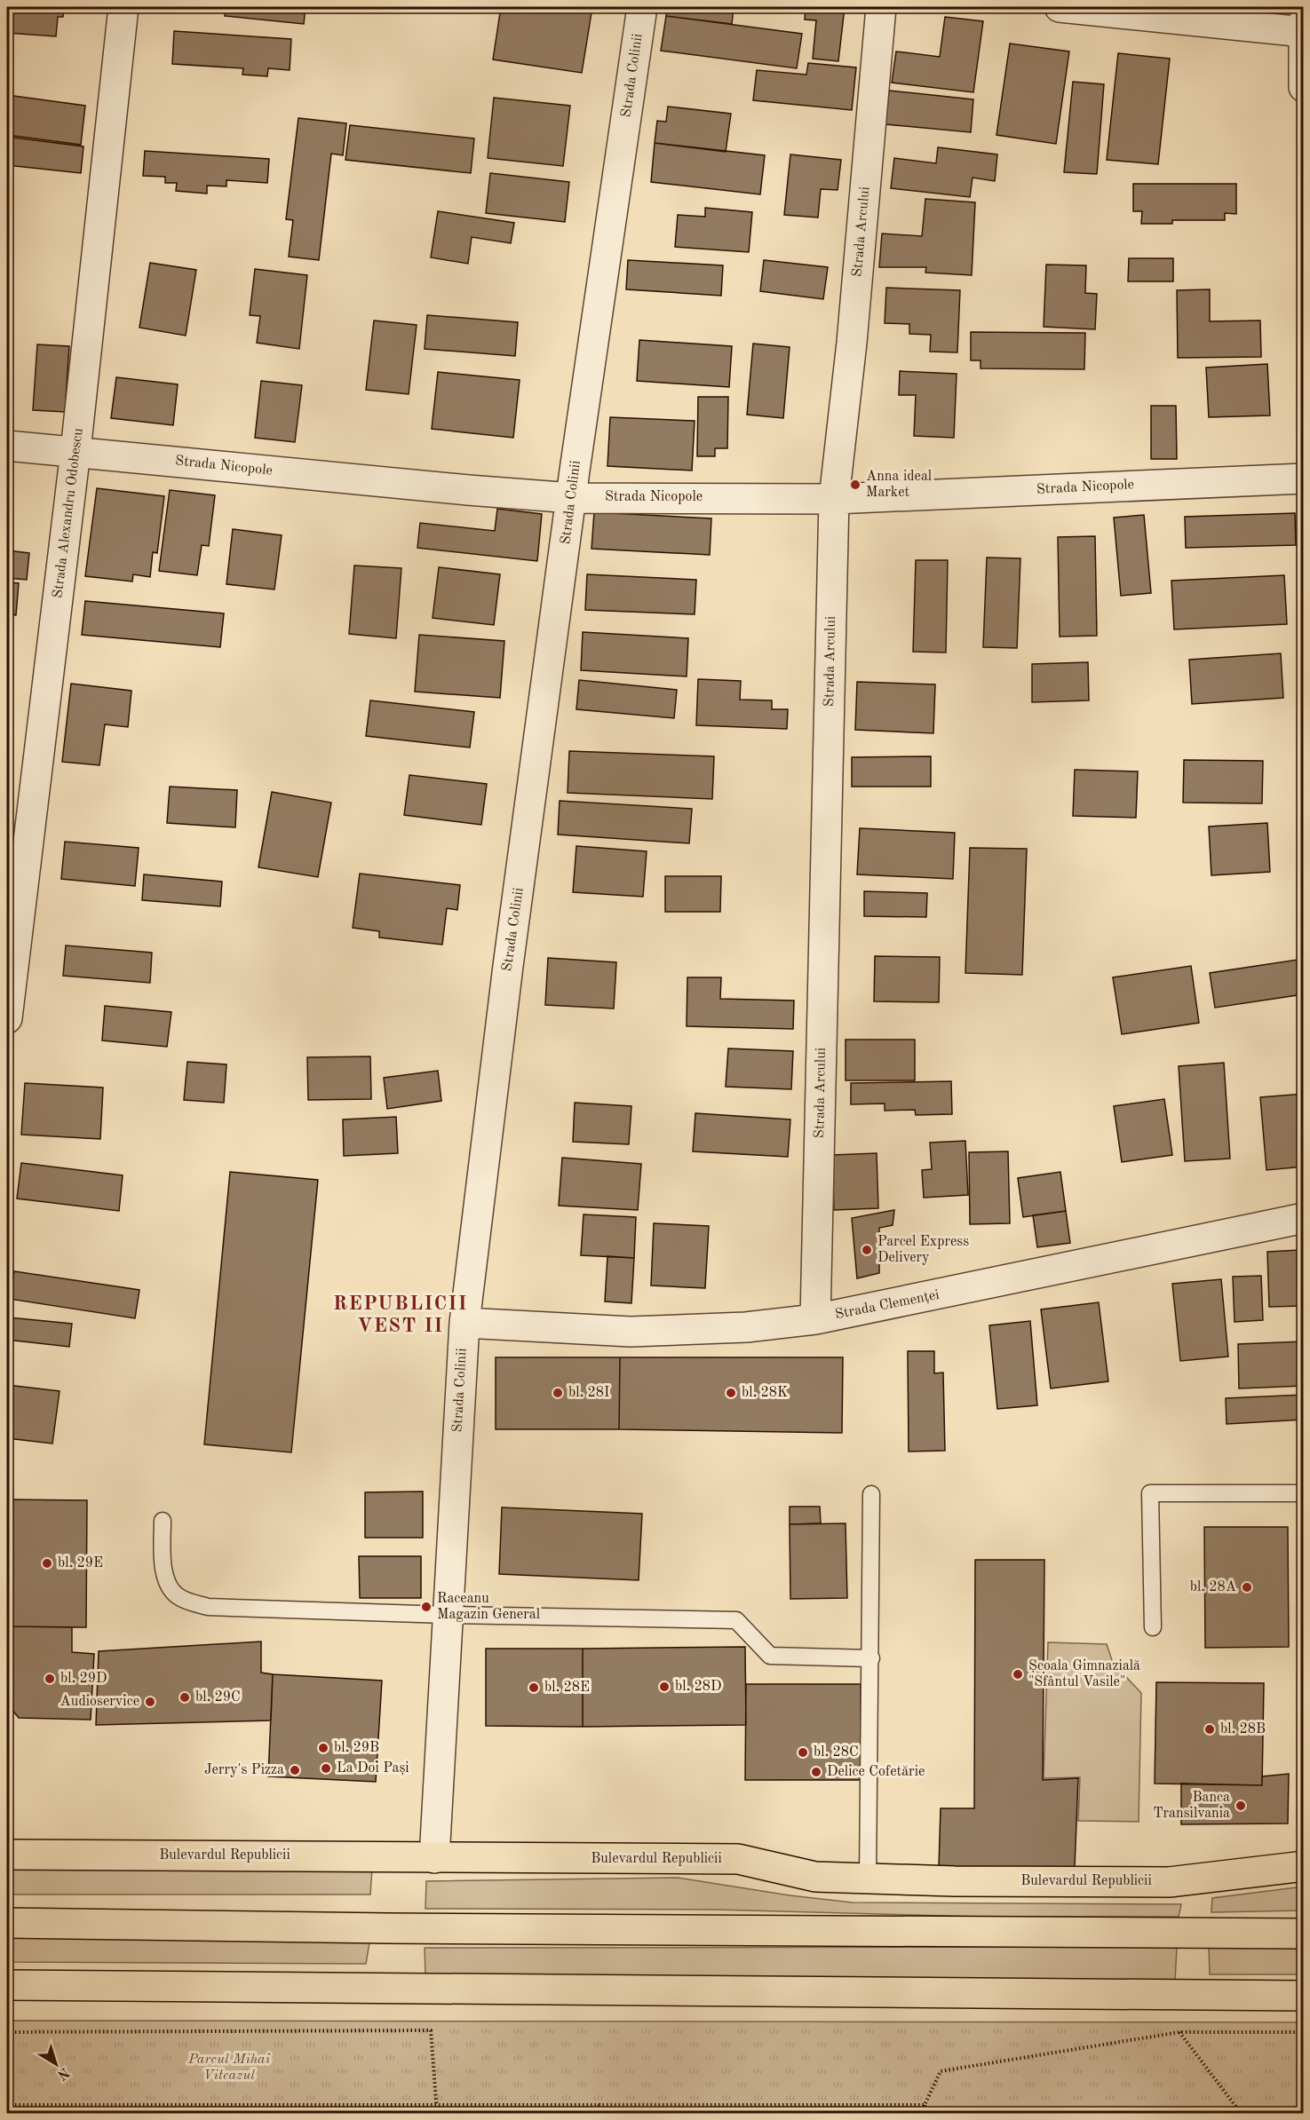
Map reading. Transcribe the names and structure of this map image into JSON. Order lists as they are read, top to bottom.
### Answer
{
  "streets": {
    "main road": ["Bulevardul Republicii"],
    "street": [
      "Strada Colinii",
      "Strada Arcului",
      "Strada Nicopole",
      "Strada Alexandru Odobescu",
      "Strada Clemenței"
    ]
  },
  "crossings": [
    ["Strada Colinii", "Strada Nicopole"],
    ["Strada Colinii", "Strada Clemenței"],
    ["Strada Colinii", "Bulevardul Republicii"],
    ["Strada Arcului", "Strada Nicopole"],
    ["Strada Arcului", "Strada Clemenței"],
    ["Strada Nicopole", "Strada Alexandru Odobescu"]
  ],
  "districts": ["REPUBLICII VEST II"],
  "parks": ["Parcul Mihai Viteazul"],
  "places": [
    "Anna ideal Market",
    "Parcel Express Delivery",
    "bl. 28I",
    "bl. 28K",
    "bl. 29E",
    "bl. 28A",
    "Raceanu Magazin General",
    "Școala Gimnazială \"Sfântul Vasile\"",
    "bl. 29D",
    "bl. 28D",
    "bl. 28E",
    "bl. 29C",
    "Audioservice",
    "bl. 28B",
    "bl. 29B",
    "bl. 28C",
    "La Doi Pași",
    "Jerry's Pizza",
    "Delice Cofetărie",
    "Banca Transilvania"
  ],
  "north": "bottom right"
}
